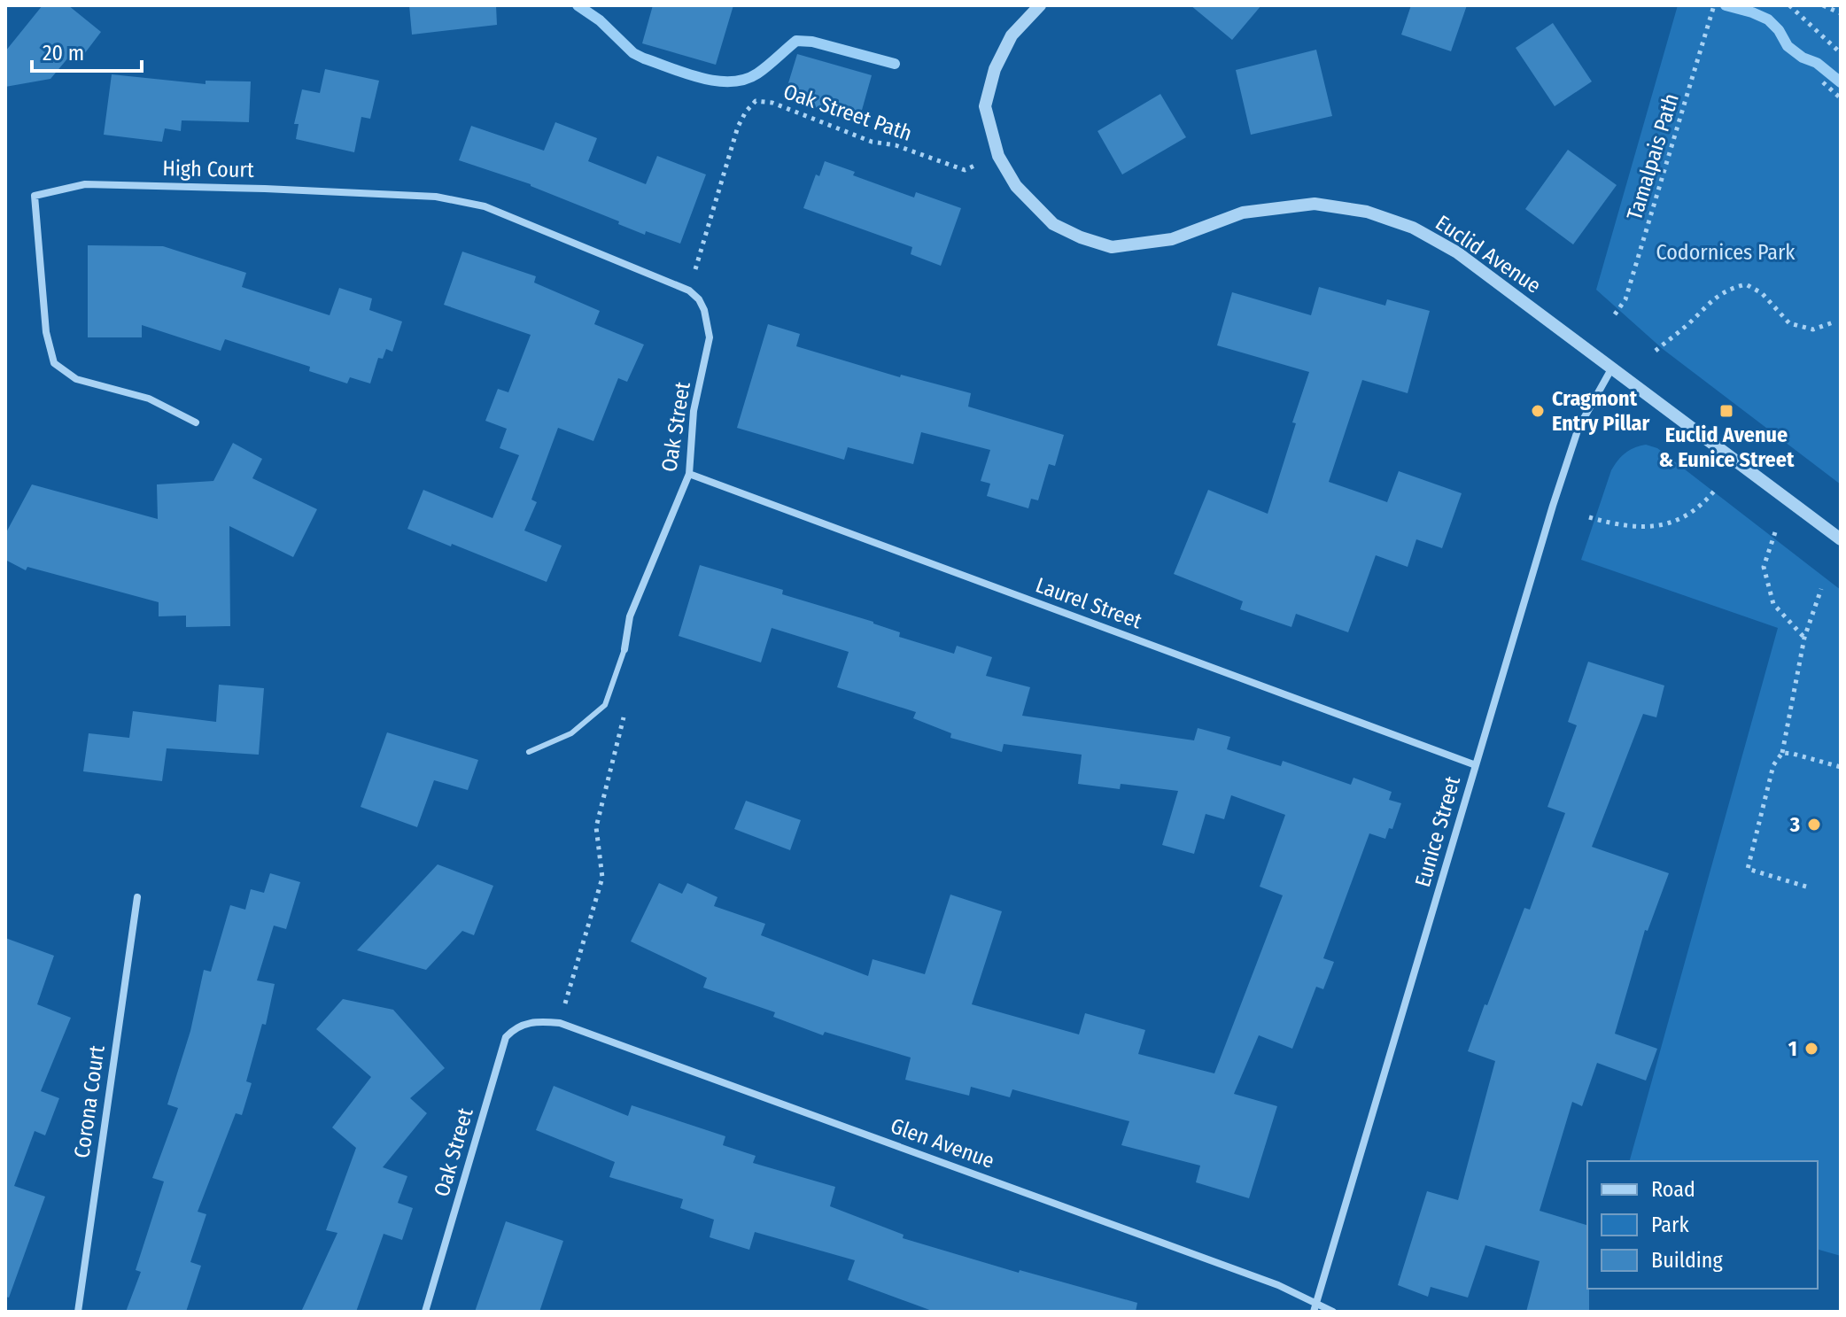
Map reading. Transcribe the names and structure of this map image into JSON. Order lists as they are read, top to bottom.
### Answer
{
  "streets": {
    "street": [
      "High Court",
      "Euclid Avenue",
      "Oak Street",
      "Laurel Street",
      "Eunice Street",
      "Corona Court",
      "Glen Avenue"
    ],
    "path": ["Oak Street Path", "Tamalpais Path"]
  },
  "crossings": [
    ["Oak Street Path", "High Court"],
    ["Oak Street Path", "Euclid Avenue"],
    ["Oak Street Path", "Oak Street"],
    ["High Court", "Oak Street"],
    ["Euclid Avenue", "Eunice Street"],
    ["Oak Street", "Laurel Street"],
    ["Oak Street", "Glen Avenue"],
    ["Laurel Street", "Eunice Street"],
    ["Eunice Street", "Glen Avenue"]
  ],
  "parks": ["Codornices Park"],
  "places": {
    "other": ["Cragmont Entry Pillar", "3", "1"],
    "transit": ["Euclid Avenue & Eunice Street"]
  },
  "legend": ["Road", "Park", "Building"],
  "scale_bar": "20 m"
}
